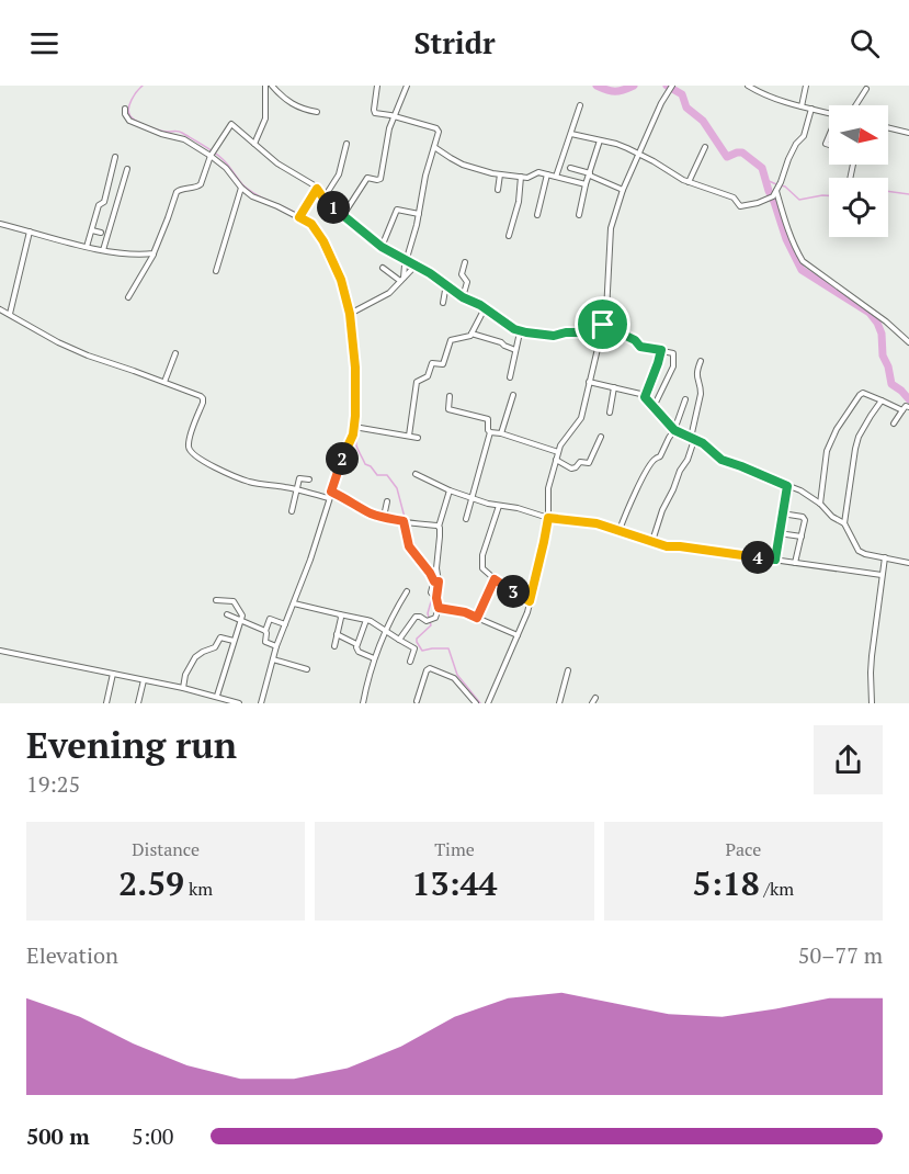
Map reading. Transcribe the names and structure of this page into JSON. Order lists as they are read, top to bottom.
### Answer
{
  "north": "right",
  "page": {
    "header": "Stridr",
    "pins": [
      "1",
      "2",
      "4",
      "3"
    ],
    "heading": ["Evening run", "19:25"],
    "stats": [
      ["Distance", "2.59 km"],
      ["Time", "13:44"],
      ["Pace", "5:18 /km"]
    ],
    "chart": ["Elevation", "50–77 m"],
    "list": [
      {
        "name": "500 m",
        "note": "5:00"
      }
    ]
  }
}
